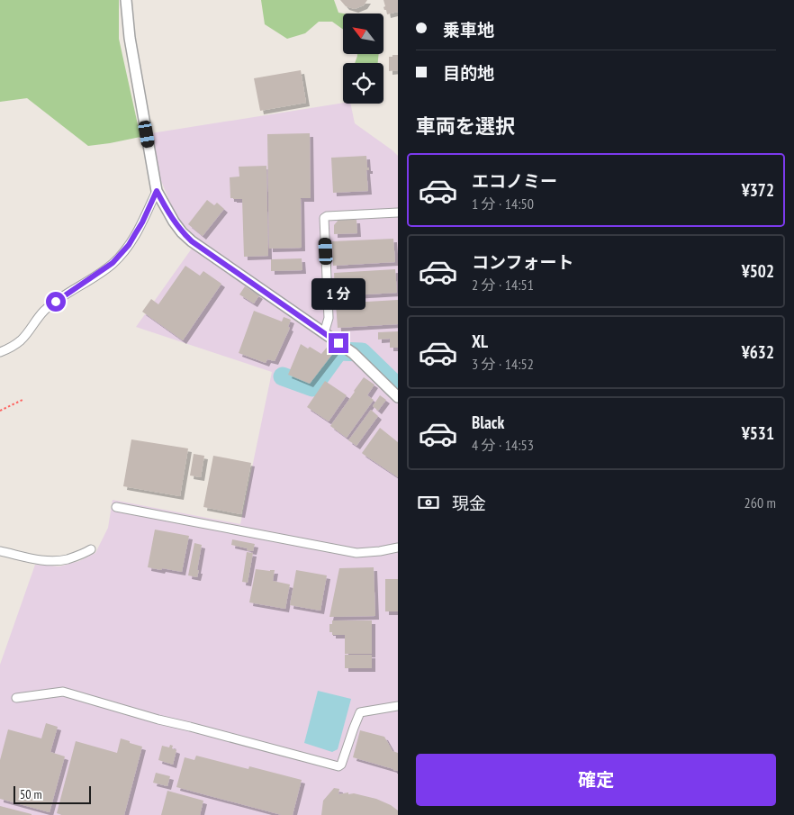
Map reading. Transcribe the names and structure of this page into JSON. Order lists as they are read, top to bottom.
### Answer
{
  "scale_bar": "50 m",
  "north": "top left",
  "page": {
    "banner": ["乗車地", "目的地"],
    "heading": "車両を選択",
    "list": [
      {
        "name": "エコノミー",
        "note": "1 分 · 14:50",
        "value": "¥372"
      },
      {
        "name": "コンフォート",
        "note": "2 分 · 14:51",
        "value": "¥502"
      },
      {
        "name": "XL",
        "note": "3 分 · 14:52",
        "value": "¥632"
      },
      {
        "name": "Black",
        "note": "4 分 · 14:53",
        "value": "¥531"
      }
    ],
    "bubble": "1 分",
    "pay": ["現金", "260 m"],
    "buttons": "確定",
    "scale": "50 m"
  }
}
